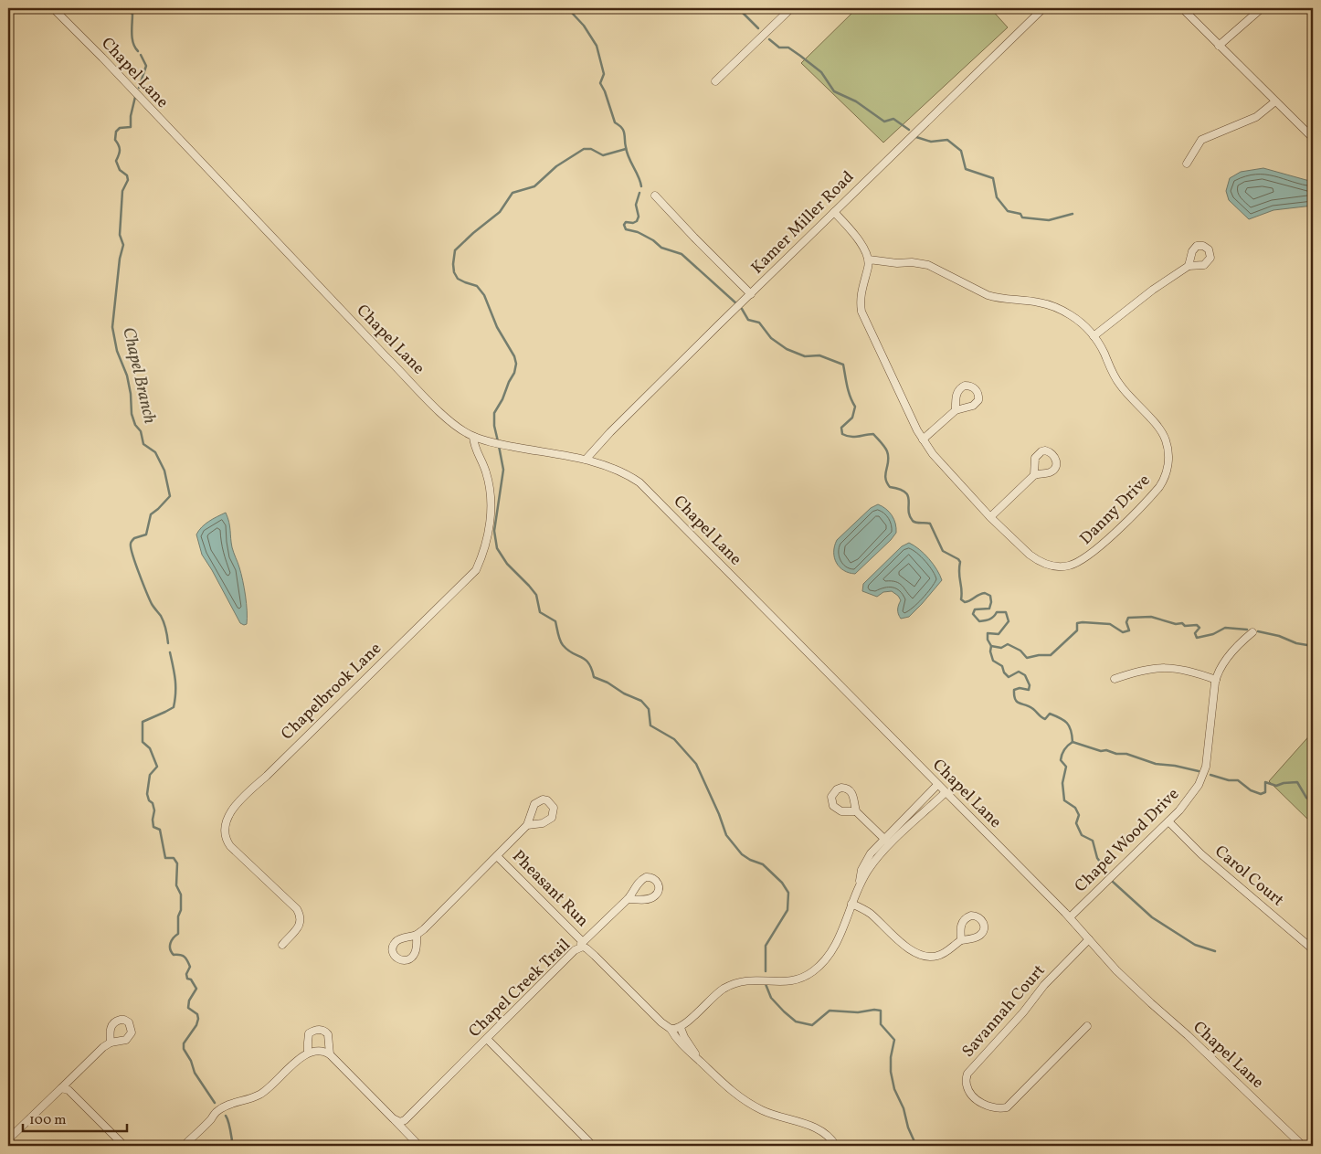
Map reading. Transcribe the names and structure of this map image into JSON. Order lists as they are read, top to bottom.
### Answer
{
  "streets": {
    "street": [
      "Chapel Lane",
      "Kamer Miller Road",
      "Danny Drive",
      "Chapelbrook Lane",
      "Chapel Wood Drive",
      "Carol Court",
      "Pheasant Run",
      "Chapel Creek Trail",
      "Savannah Court"
    ]
  },
  "crossings": [
    ["Chapel Lane", "Kamer Miller Road"],
    ["Chapel Lane", "Chapelbrook Lane"],
    ["Chapel Lane", "Chapel Wood Drive"],
    ["Chapel Lane", "Savannah Court"],
    ["Chapel Wood Drive", "Carol Court"]
  ],
  "water": ["Chapel Branch"],
  "scale_bar": "100 m"
}
